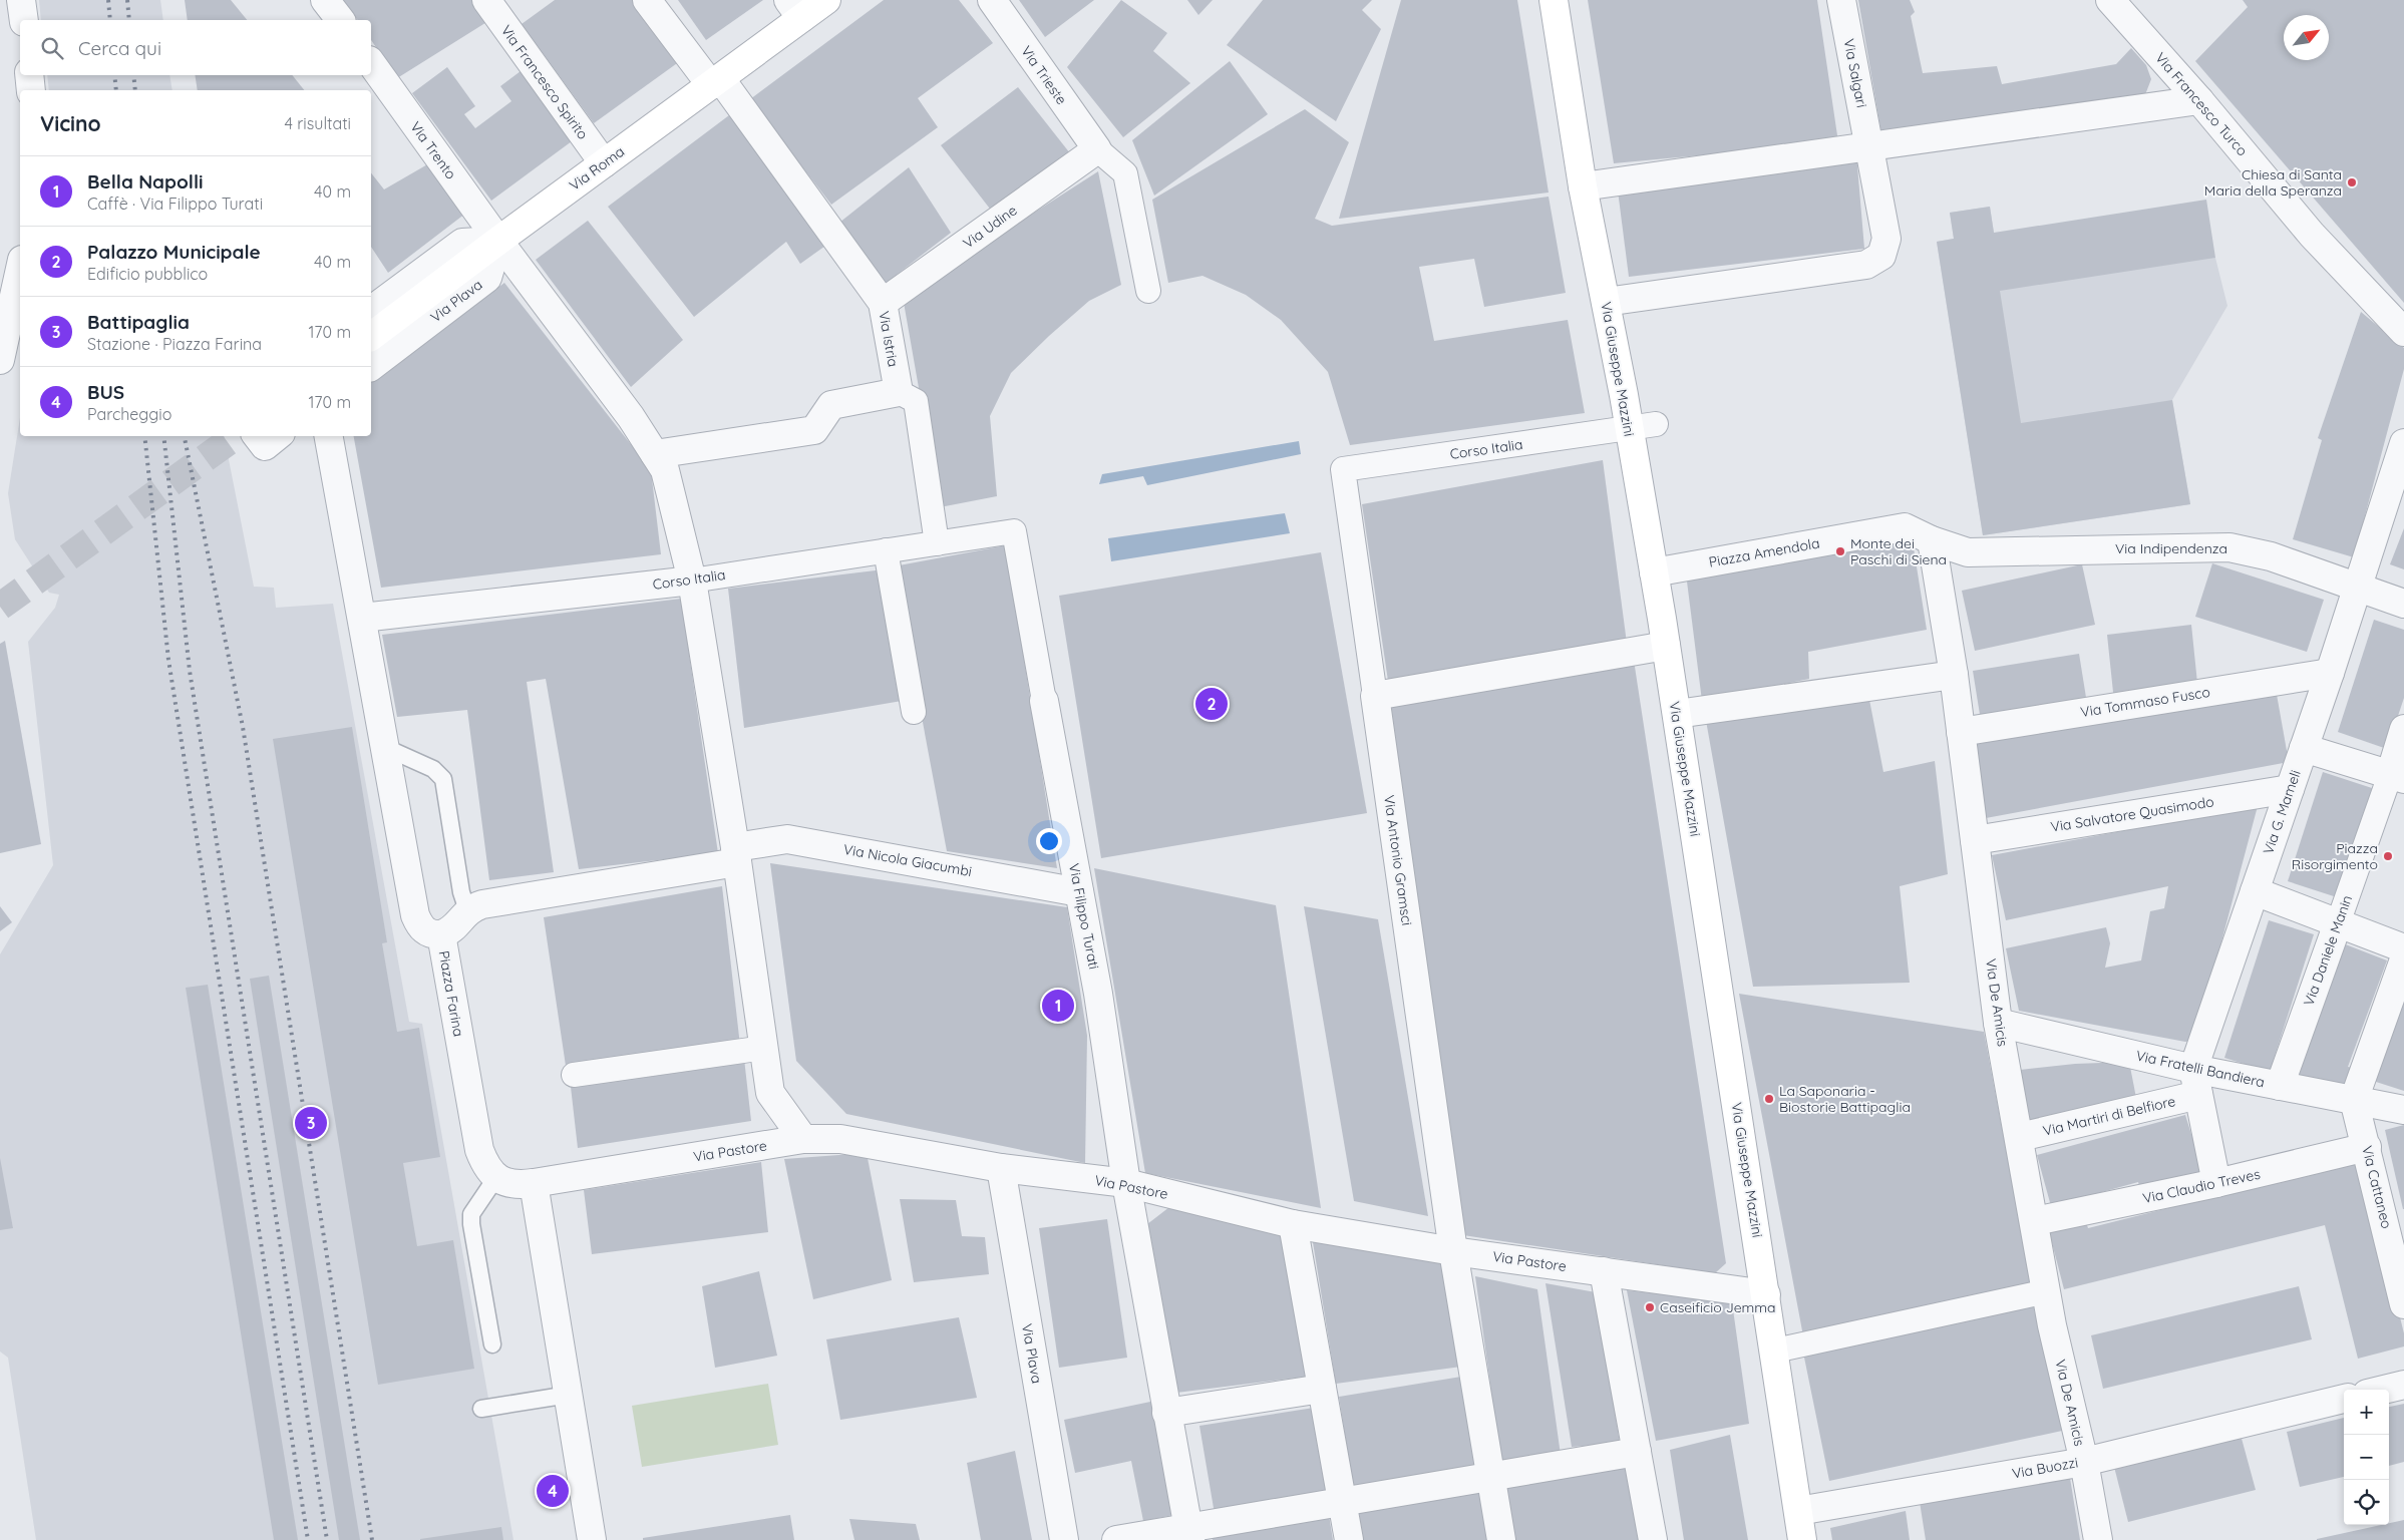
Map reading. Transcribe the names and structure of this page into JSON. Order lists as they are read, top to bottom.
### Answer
{
  "streets": {
    "main road": ["Via Roma", "Via Giuseppe Mazzini"],
    "street": [
      "Via Salgari",
      "Via Trieste",
      "Via Francesco Spirito",
      "Via Francesco Turco",
      "Via Trento",
      "Via Udine",
      "Via Plava",
      "Via Istria",
      "Corso Italia",
      "Via Indipendenza",
      "Piazza Amendola",
      "Via Tommaso Fusco",
      "Via G. Mameli",
      "Via Salvatore Quasimodo",
      "Via Nicola Giacumbi",
      "Via Antonio Gramsci",
      "Via Filippo Turati",
      "Via Daniele Manin",
      "Piazza Farina",
      "Via De Amicis",
      "Via Fratelli Bandiera",
      "Via Martiri di Belfiore",
      "Via Pastore",
      "Via Claudio Treves",
      "Via Cattaneo",
      "Via Buozzi"
    ]
  },
  "crossings": [
    ["Via Salgari", "Via Giuseppe Mazzini"],
    ["Via Trieste", "Via Udine"],
    ["Via Francesco Spirito", "Via Roma"],
    ["Via Trento", "Via Roma"],
    ["Via Trento", "Via Plava"],
    ["Via Roma", "Via Plava"],
    ["Via Roma", "Via Istria"],
    ["Via Udine", "Via Istria"],
    ["Via Plava", "Via Pastore"],
    ["Via Giuseppe Mazzini", "Corso Italia"],
    ["Via Giuseppe Mazzini", "Piazza Amendola"],
    ["Via Giuseppe Mazzini", "Via Pastore"],
    ["Via Giuseppe Mazzini", "Via Buozzi"],
    ["Corso Italia", "Via Antonio Gramsci"],
    ["Corso Italia", "Via Filippo Turati"],
    ["Corso Italia", "Piazza Farina"],
    ["Via Indipendenza", "Piazza Amendola"],
    ["Via Indipendenza", "Via G. Mameli"],
    ["Via Indipendenza", "Via De Amicis"],
    ["Piazza Amendola", "Via De Amicis"],
    ["Via Tommaso Fusco", "Via G. Mameli"],
    ["Via Tommaso Fusco", "Via De Amicis"],
    ["Via G. Mameli", "Via Salvatore Quasimodo"],
    ["Via G. Mameli", "Via Fratelli Bandiera"],
    ["Via G. Mameli", "Via Martiri di Belfiore"],
    ["Via Salvatore Quasimodo", "Via De Amicis"],
    ["Via Nicola Giacumbi", "Via Filippo Turati"],
    ["Via Antonio Gramsci", "Via Pastore"],
    ["Via Filippo Turati", "Via Pastore"],
    ["Via Daniele Manin", "Via Fratelli Bandiera"],
    ["Piazza Farina", "Via Pastore"],
    ["Via De Amicis", "Via Fratelli Bandiera"],
    ["Via De Amicis", "Via Martiri di Belfiore"],
    ["Via De Amicis", "Via Claudio Treves"],
    ["Via De Amicis", "Via Buozzi"],
    ["Via Fratelli Bandiera", "Via Martiri di Belfiore"],
    ["Via Fratelli Bandiera", "Via Cattaneo"],
    ["Via Claudio Treves", "Via Cattaneo"]
  ],
  "places": [
    "Chiesa di Santa Maria della Speranza",
    "Monte dei Paschi di Siena",
    "Piazza Risorgimento",
    "La Saponaria - Biostorie Battipaglia",
    "Caseificio Jemma"
  ],
  "north": "top right",
  "page": {
    "search": "Cerca qui",
    "heading": ["Vicino", "4 risultati"],
    "list": [
      {
        "mark": "1",
        "name": "Bella Napolli",
        "note": "Caffè · Via Filippo Turati",
        "value": "40 m"
      },
      {
        "mark": "2",
        "name": "Palazzo Municipale",
        "note": "Edificio pubblico",
        "value": "40 m"
      },
      {
        "mark": "3",
        "name": "Battipaglia",
        "note": "Stazione · Piazza Farina",
        "value": "170 m"
      },
      {
        "mark": "4",
        "name": "BUS",
        "note": "Parcheggio",
        "value": "170 m"
      }
    ],
    "pins": [
      "2",
      "1",
      "3",
      "4"
    ],
    "map_buttons": ["+", "−"]
  }
}
